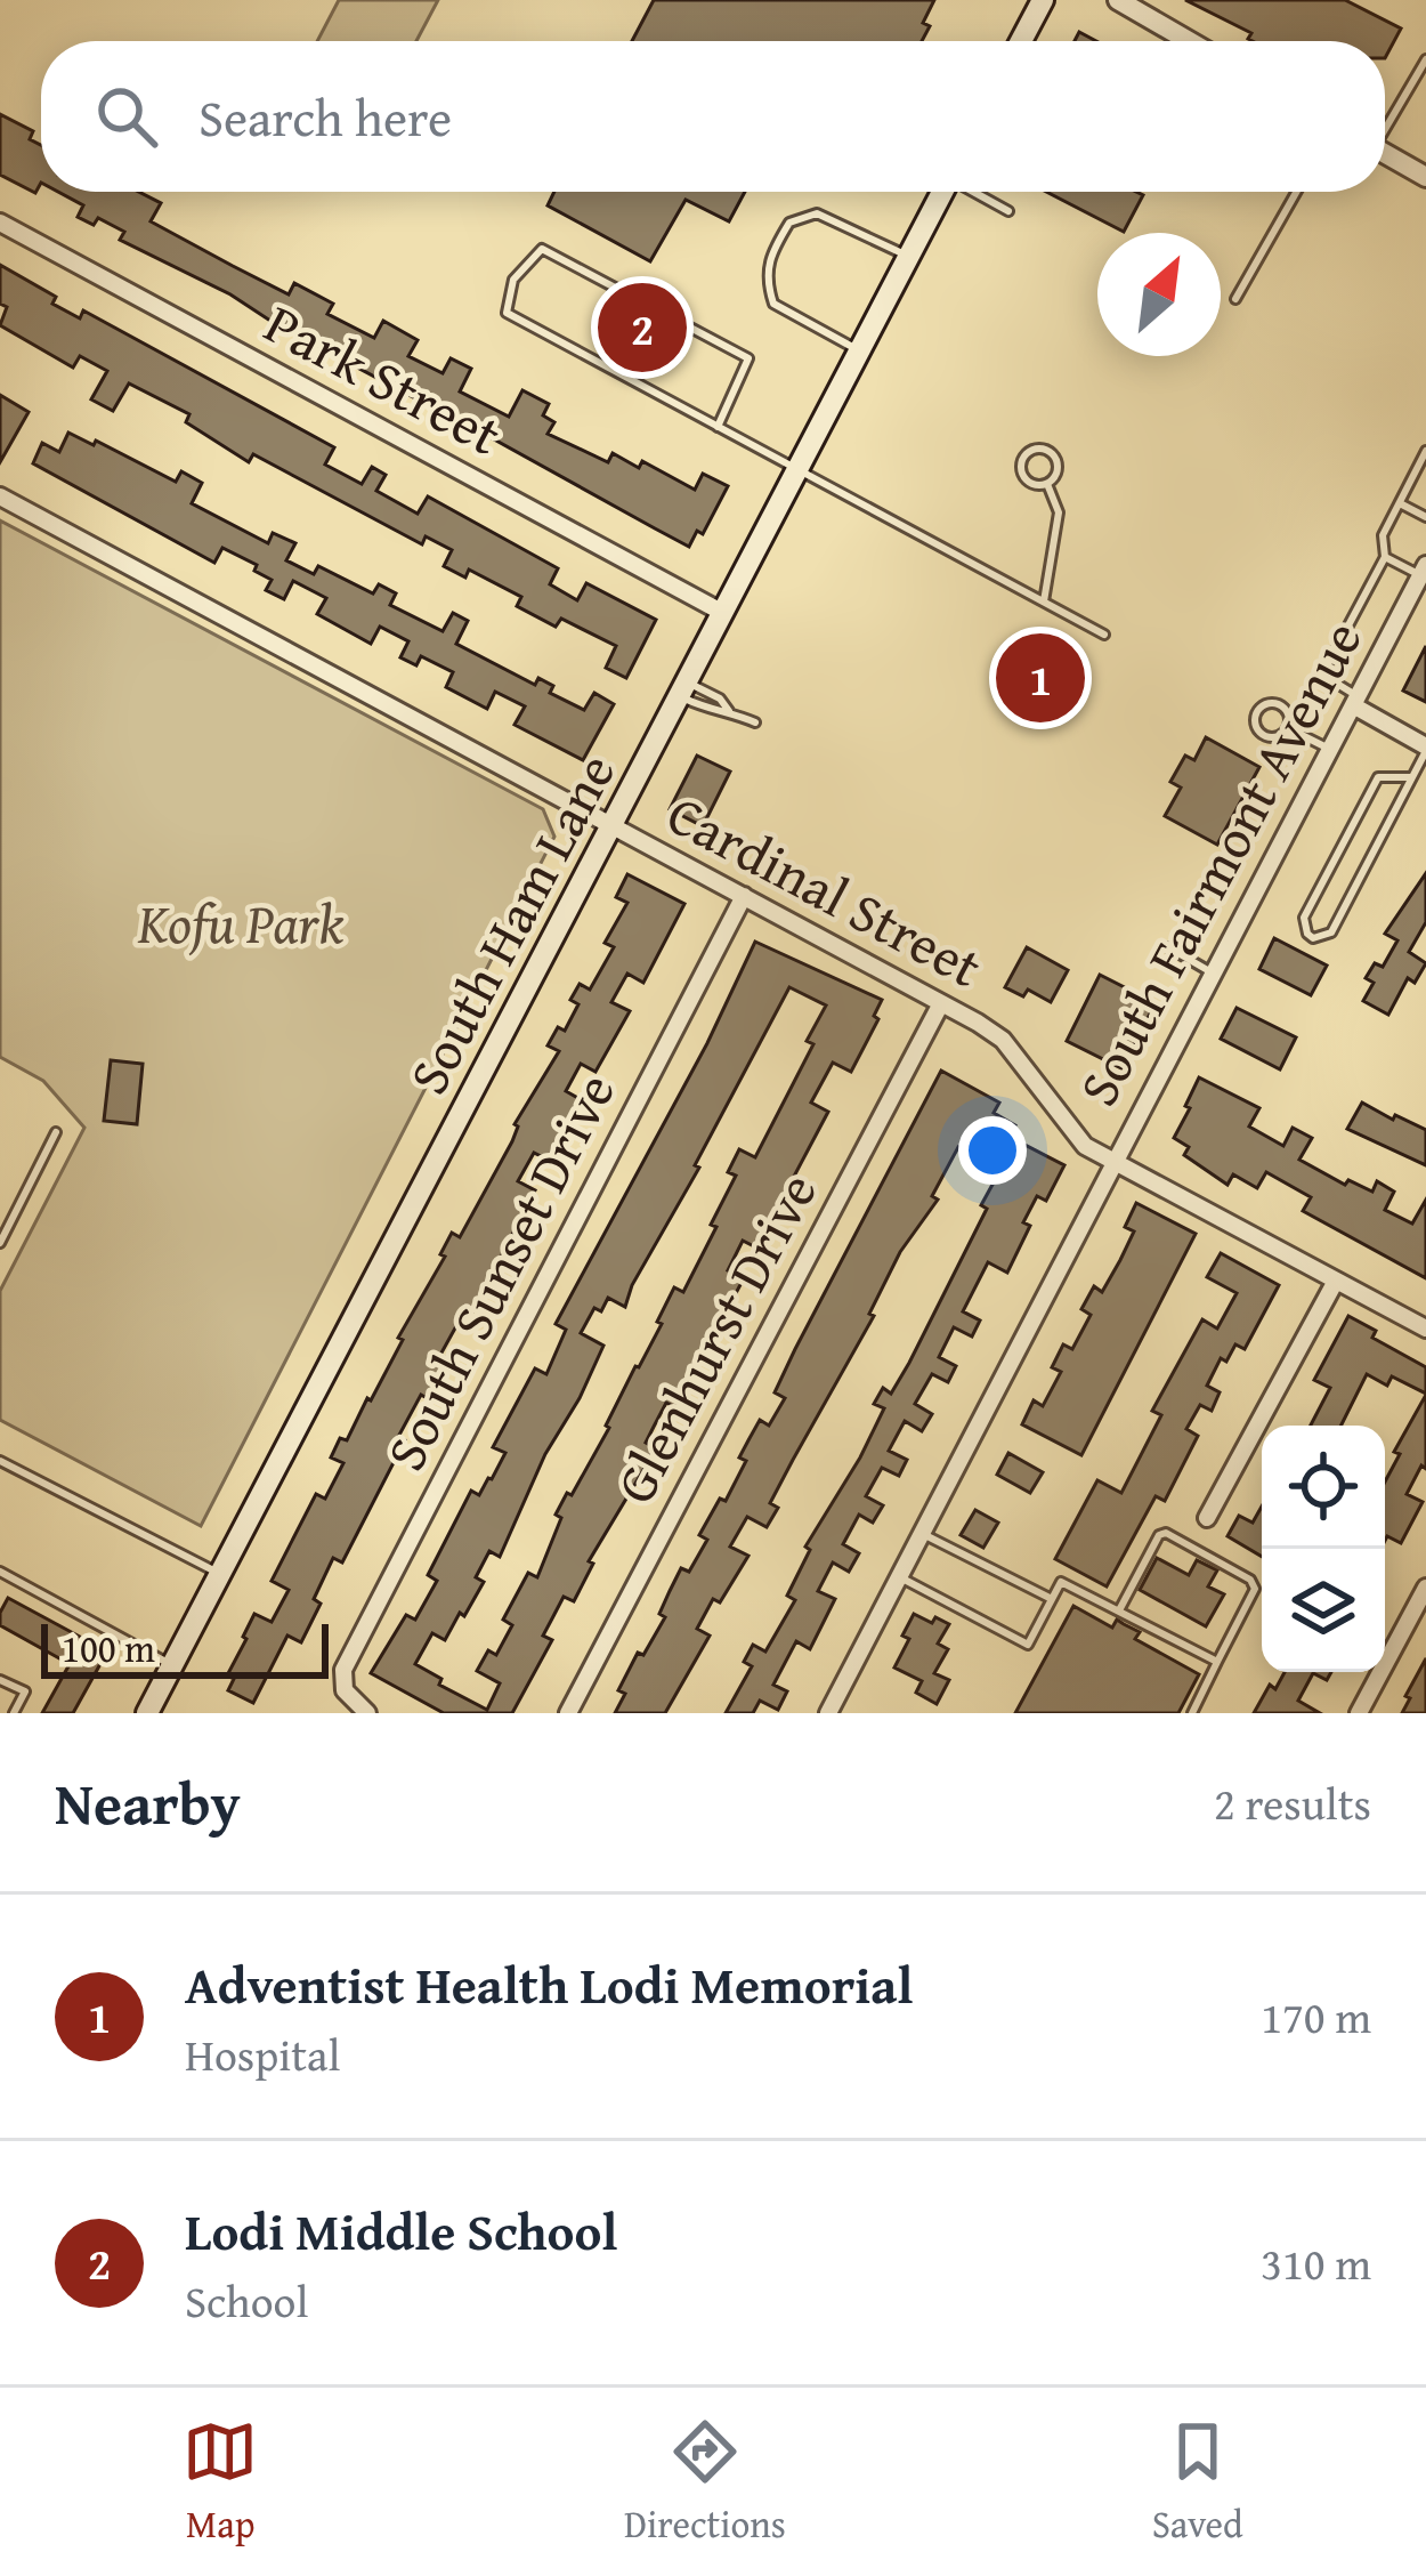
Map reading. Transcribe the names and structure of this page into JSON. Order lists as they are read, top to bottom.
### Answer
{
  "streets": {
    "main road": ["South Ham Lane"],
    "street": [
      "Park Street",
      "South Fairmont Avenue",
      "Cardinal Street",
      "South Sunset Drive",
      "Glenhurst Drive"
    ]
  },
  "crossings": [
    ["Park Street", "South Ham Lane"],
    ["South Fairmont Avenue", "Cardinal Street"],
    ["Cardinal Street", "South Ham Lane"],
    ["Cardinal Street", "South Sunset Drive"],
    ["Cardinal Street", "Glenhurst Drive"]
  ],
  "parks": ["Kofu Park"],
  "scale_bar": "100 m",
  "north": "top right",
  "page": {
    "search": "Search here",
    "pins": ["2", "1"],
    "scale": "100 m",
    "heading": ["Nearby", "2 results"],
    "list": [
      {
        "mark": "1",
        "name": "Adventist Health Lodi Memorial",
        "note": "Hospital",
        "value": "170 m"
      },
      {
        "mark": "2",
        "name": "Lodi Middle School",
        "note": "School",
        "value": "310 m"
      }
    ],
    "nav": ["Map", "Directions", "Saved"]
  }
}
